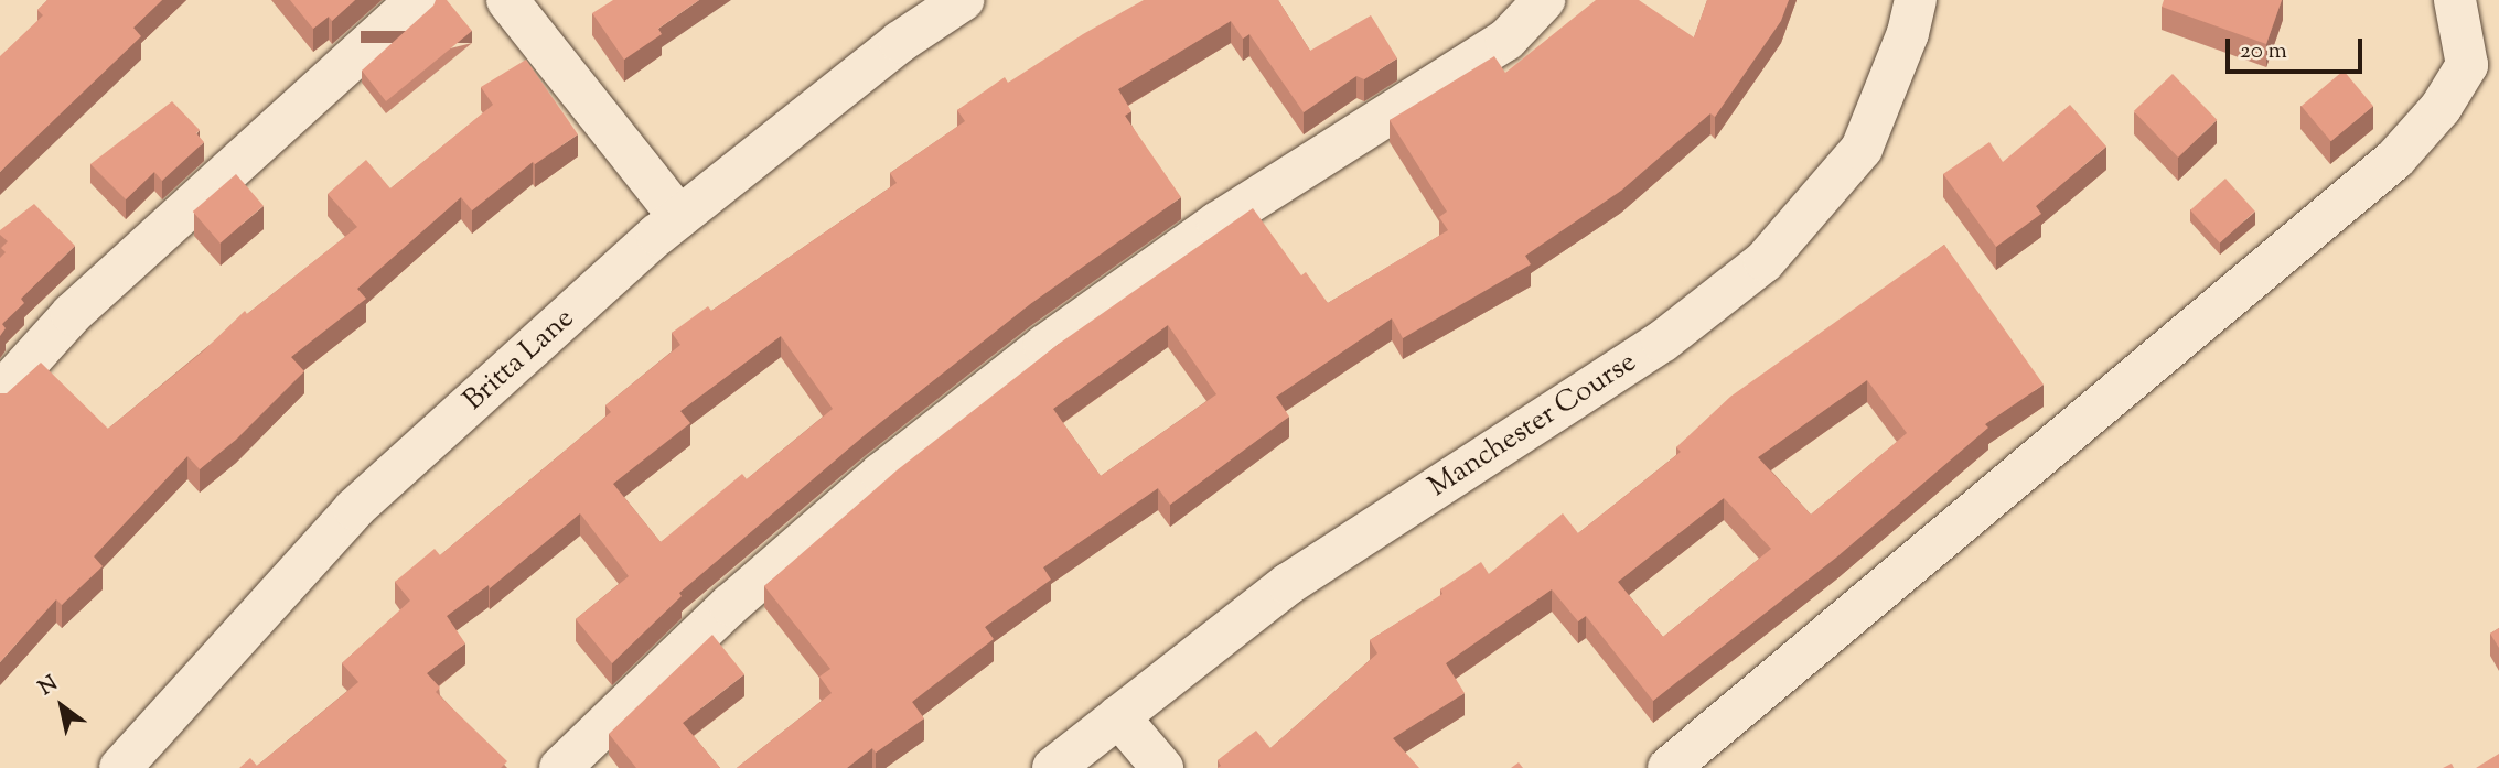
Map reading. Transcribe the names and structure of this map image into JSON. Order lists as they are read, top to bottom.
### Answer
{
  "streets": {
    "street": ["Britta Lane", "Manchester Course"]
  },
  "scale_bar": "20 m",
  "north": "top left"
}
